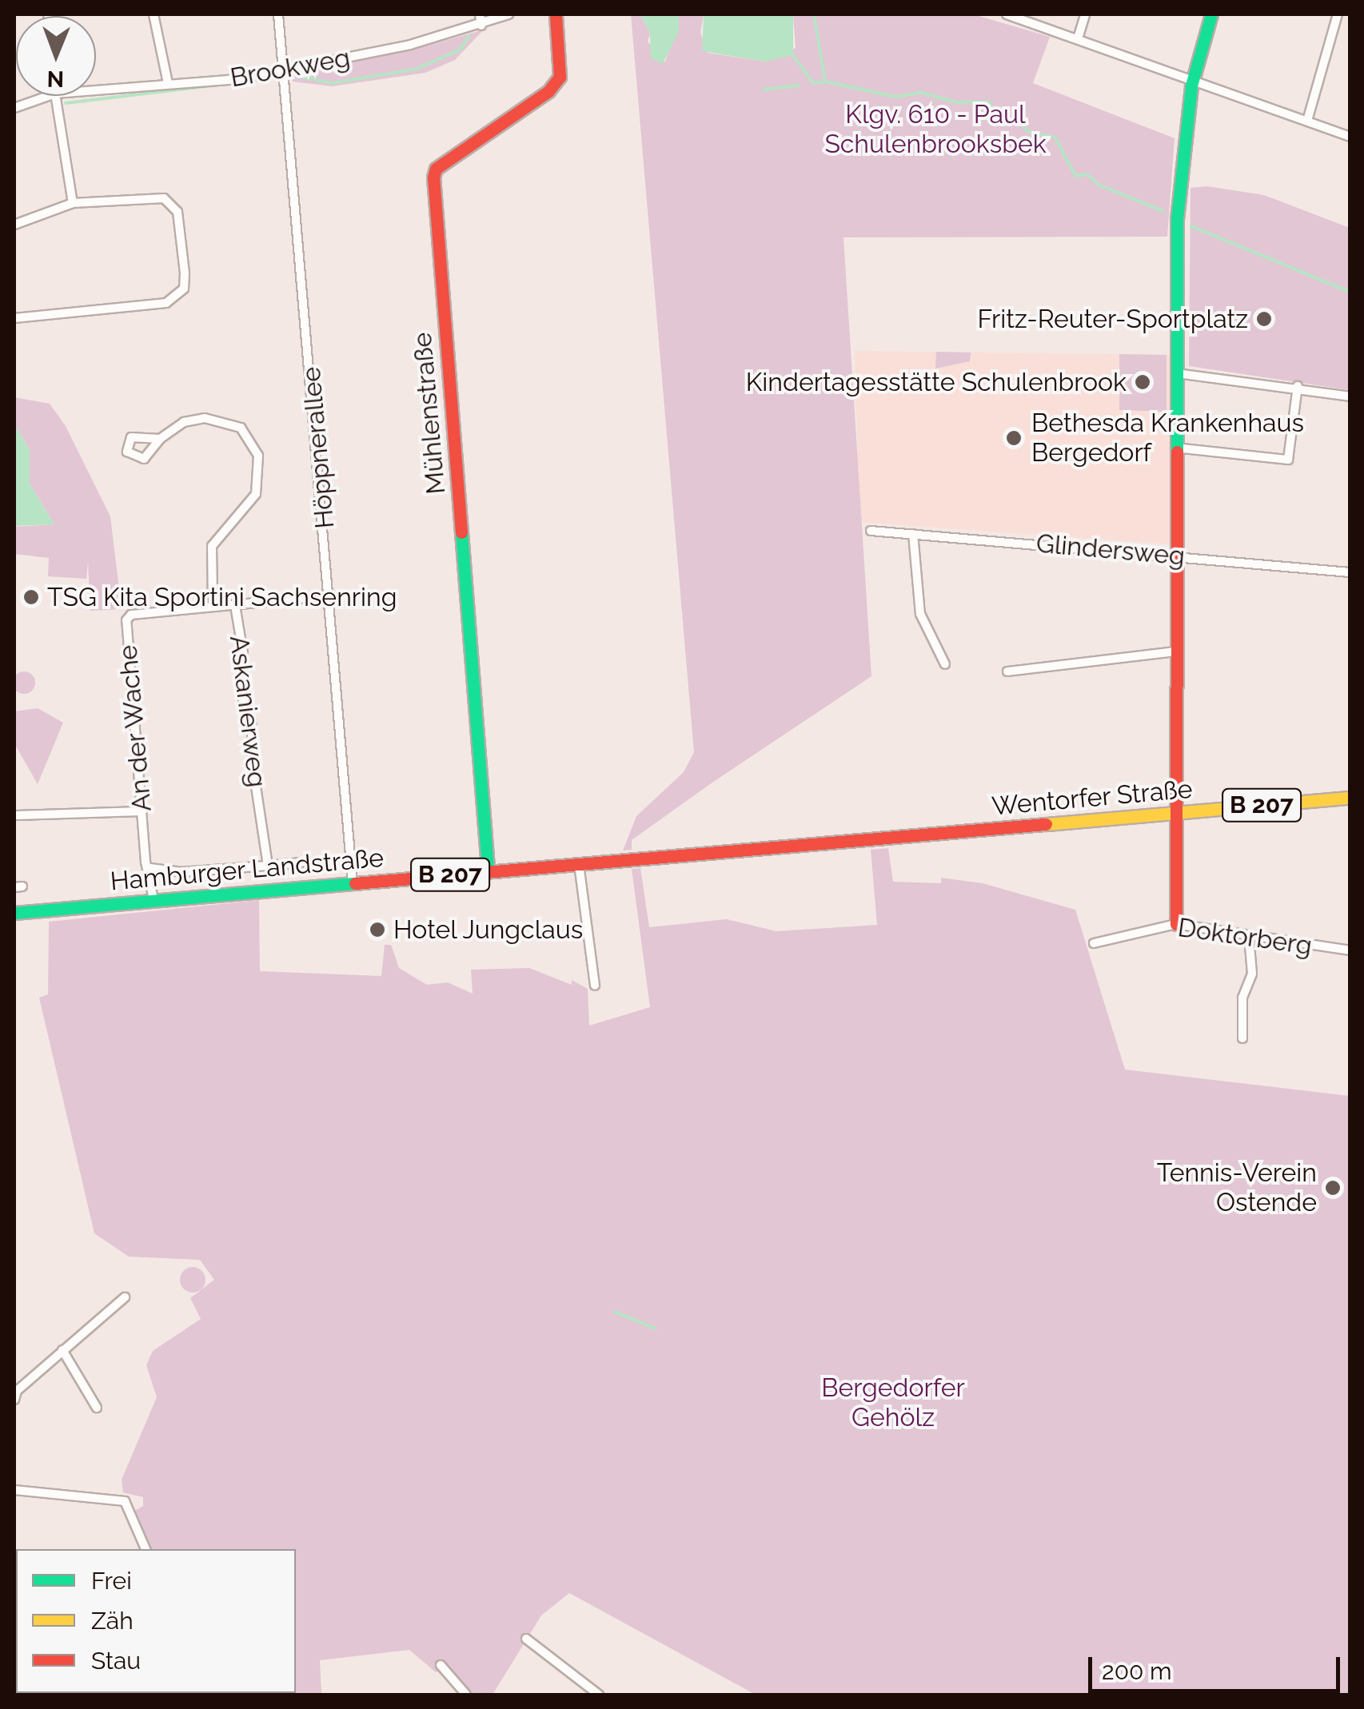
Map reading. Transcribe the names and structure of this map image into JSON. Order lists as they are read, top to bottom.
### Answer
{
  "streets": {
    "street": [
      "Brookweg",
      "Mühlenstraße",
      "Höppnerallee",
      "Glindersweg",
      "Askanierweg",
      "An der Wache",
      "Wentorfer Straße",
      "B 207",
      "Hamburger Landstraße",
      "Doktorberg"
    ]
  },
  "crossings": [
    ["Brookweg", "Höppnerallee"],
    ["Mühlenstraße", "Hamburger Landstraße"],
    ["Höppnerallee", "An der Wache"],
    ["Höppnerallee", "Hamburger Landstraße"],
    ["Askanierweg", "An der Wache"],
    ["An der Wache", "Hamburger Landstraße"],
    ["Wentorfer Straße", "Hamburger Landstraße"]
  ],
  "parks": ["Klgv. 610 - Paul Schulenbrooksbek", "Bergedorfer Gehölz"],
  "places": [
    "Fritz-Reuter-Sportplatz",
    "Kindertagesstätte Schulenbrook",
    "Bethesda Krankenhaus Bergedorf",
    "TSG Kita Sportini Sachsenring",
    "Hotel Jungclaus",
    "Tennis-Verein Ostende"
  ],
  "legend": ["Frei", "Zäh", "Stau"],
  "scale_bar": "200 m",
  "north": "bottom"
}
